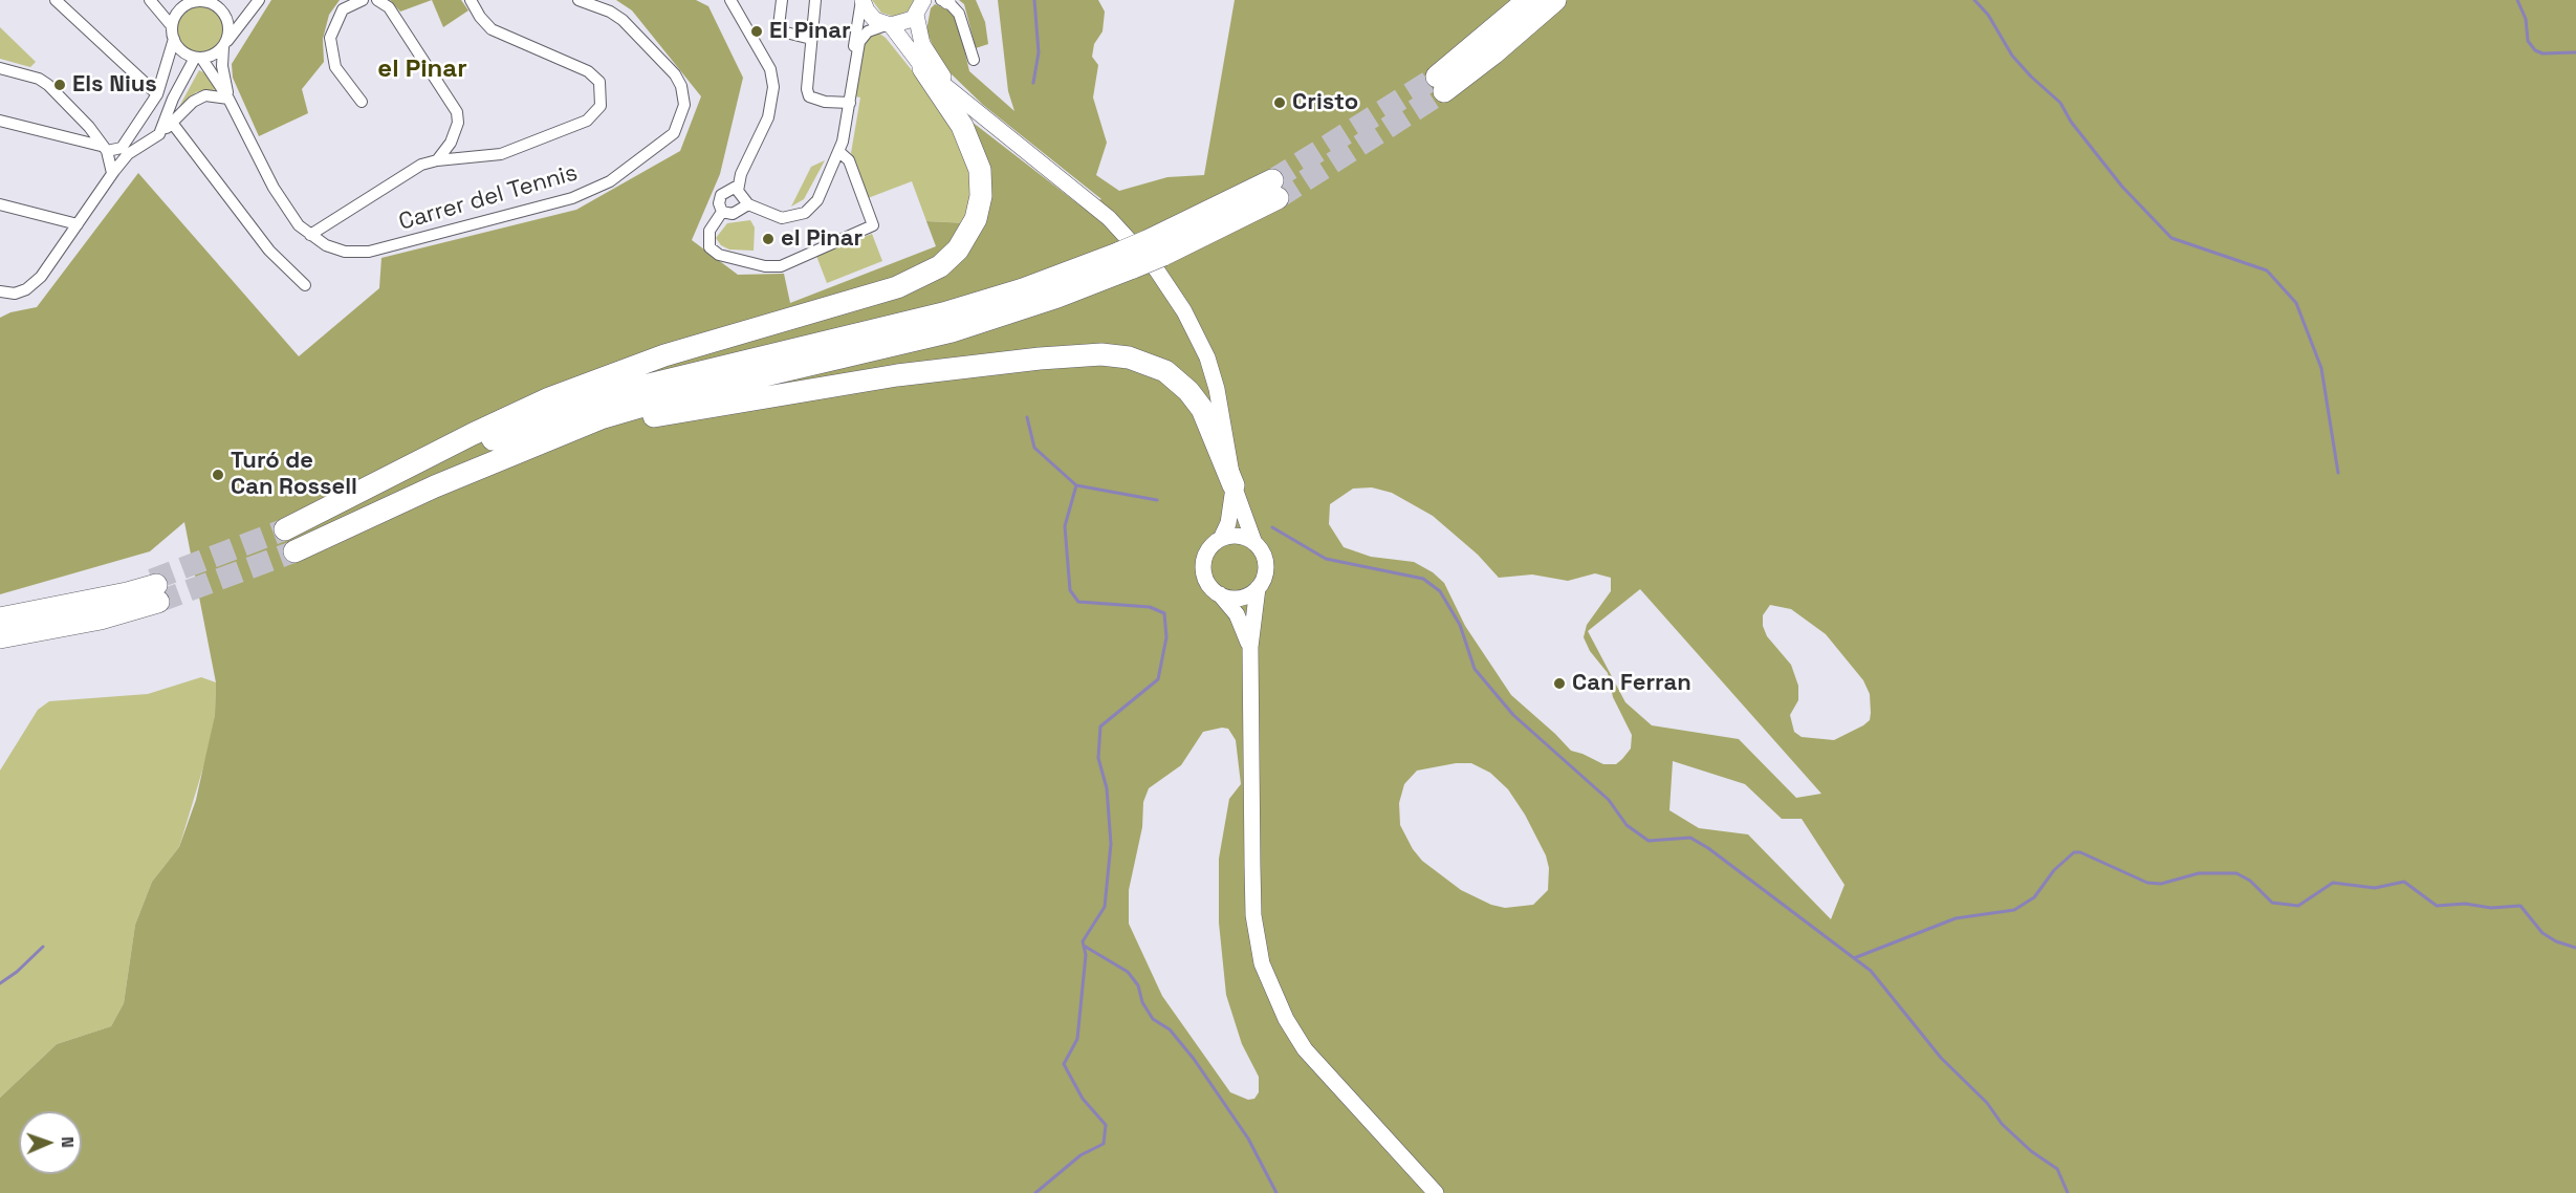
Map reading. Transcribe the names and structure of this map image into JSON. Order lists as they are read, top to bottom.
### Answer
{
  "streets": {
    "street": ["Carrer del Tennis"]
  },
  "districts": ["el Pinar"],
  "places": [
    "El Pinar",
    "Els Nius",
    "Cristo",
    "el Pinar",
    "Turó de Can Rossell",
    "Can Ferran"
  ],
  "north": "right"
}
